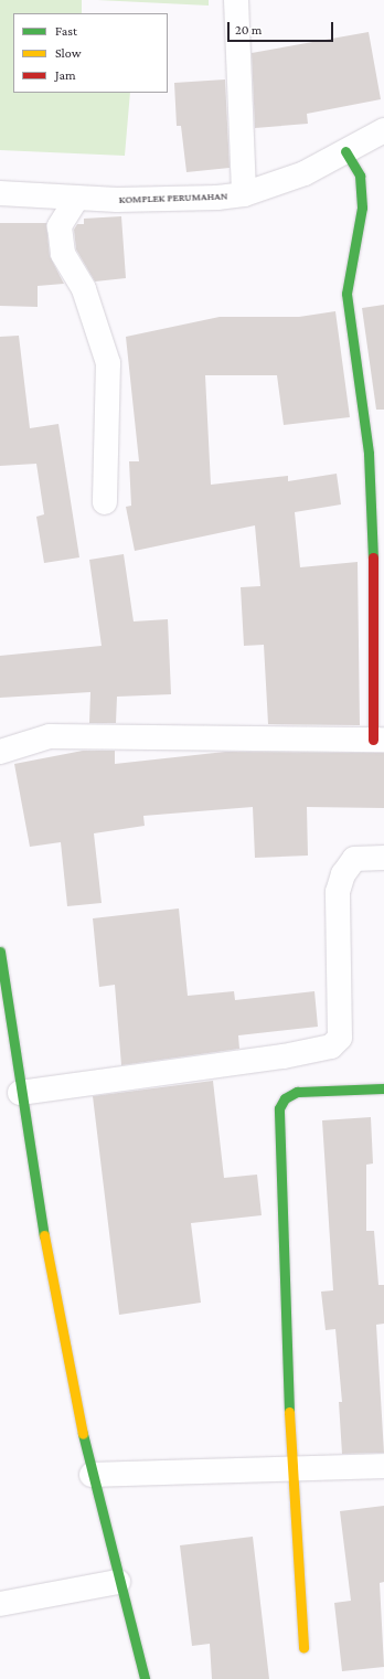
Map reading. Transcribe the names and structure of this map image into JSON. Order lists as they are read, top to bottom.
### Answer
{
  "streets": {
    "street": ["KOMPLEK PERUMAHAN"]
  },
  "legend": ["Fast", "Slow", "Jam"],
  "scale_bar": "20 m"
}
